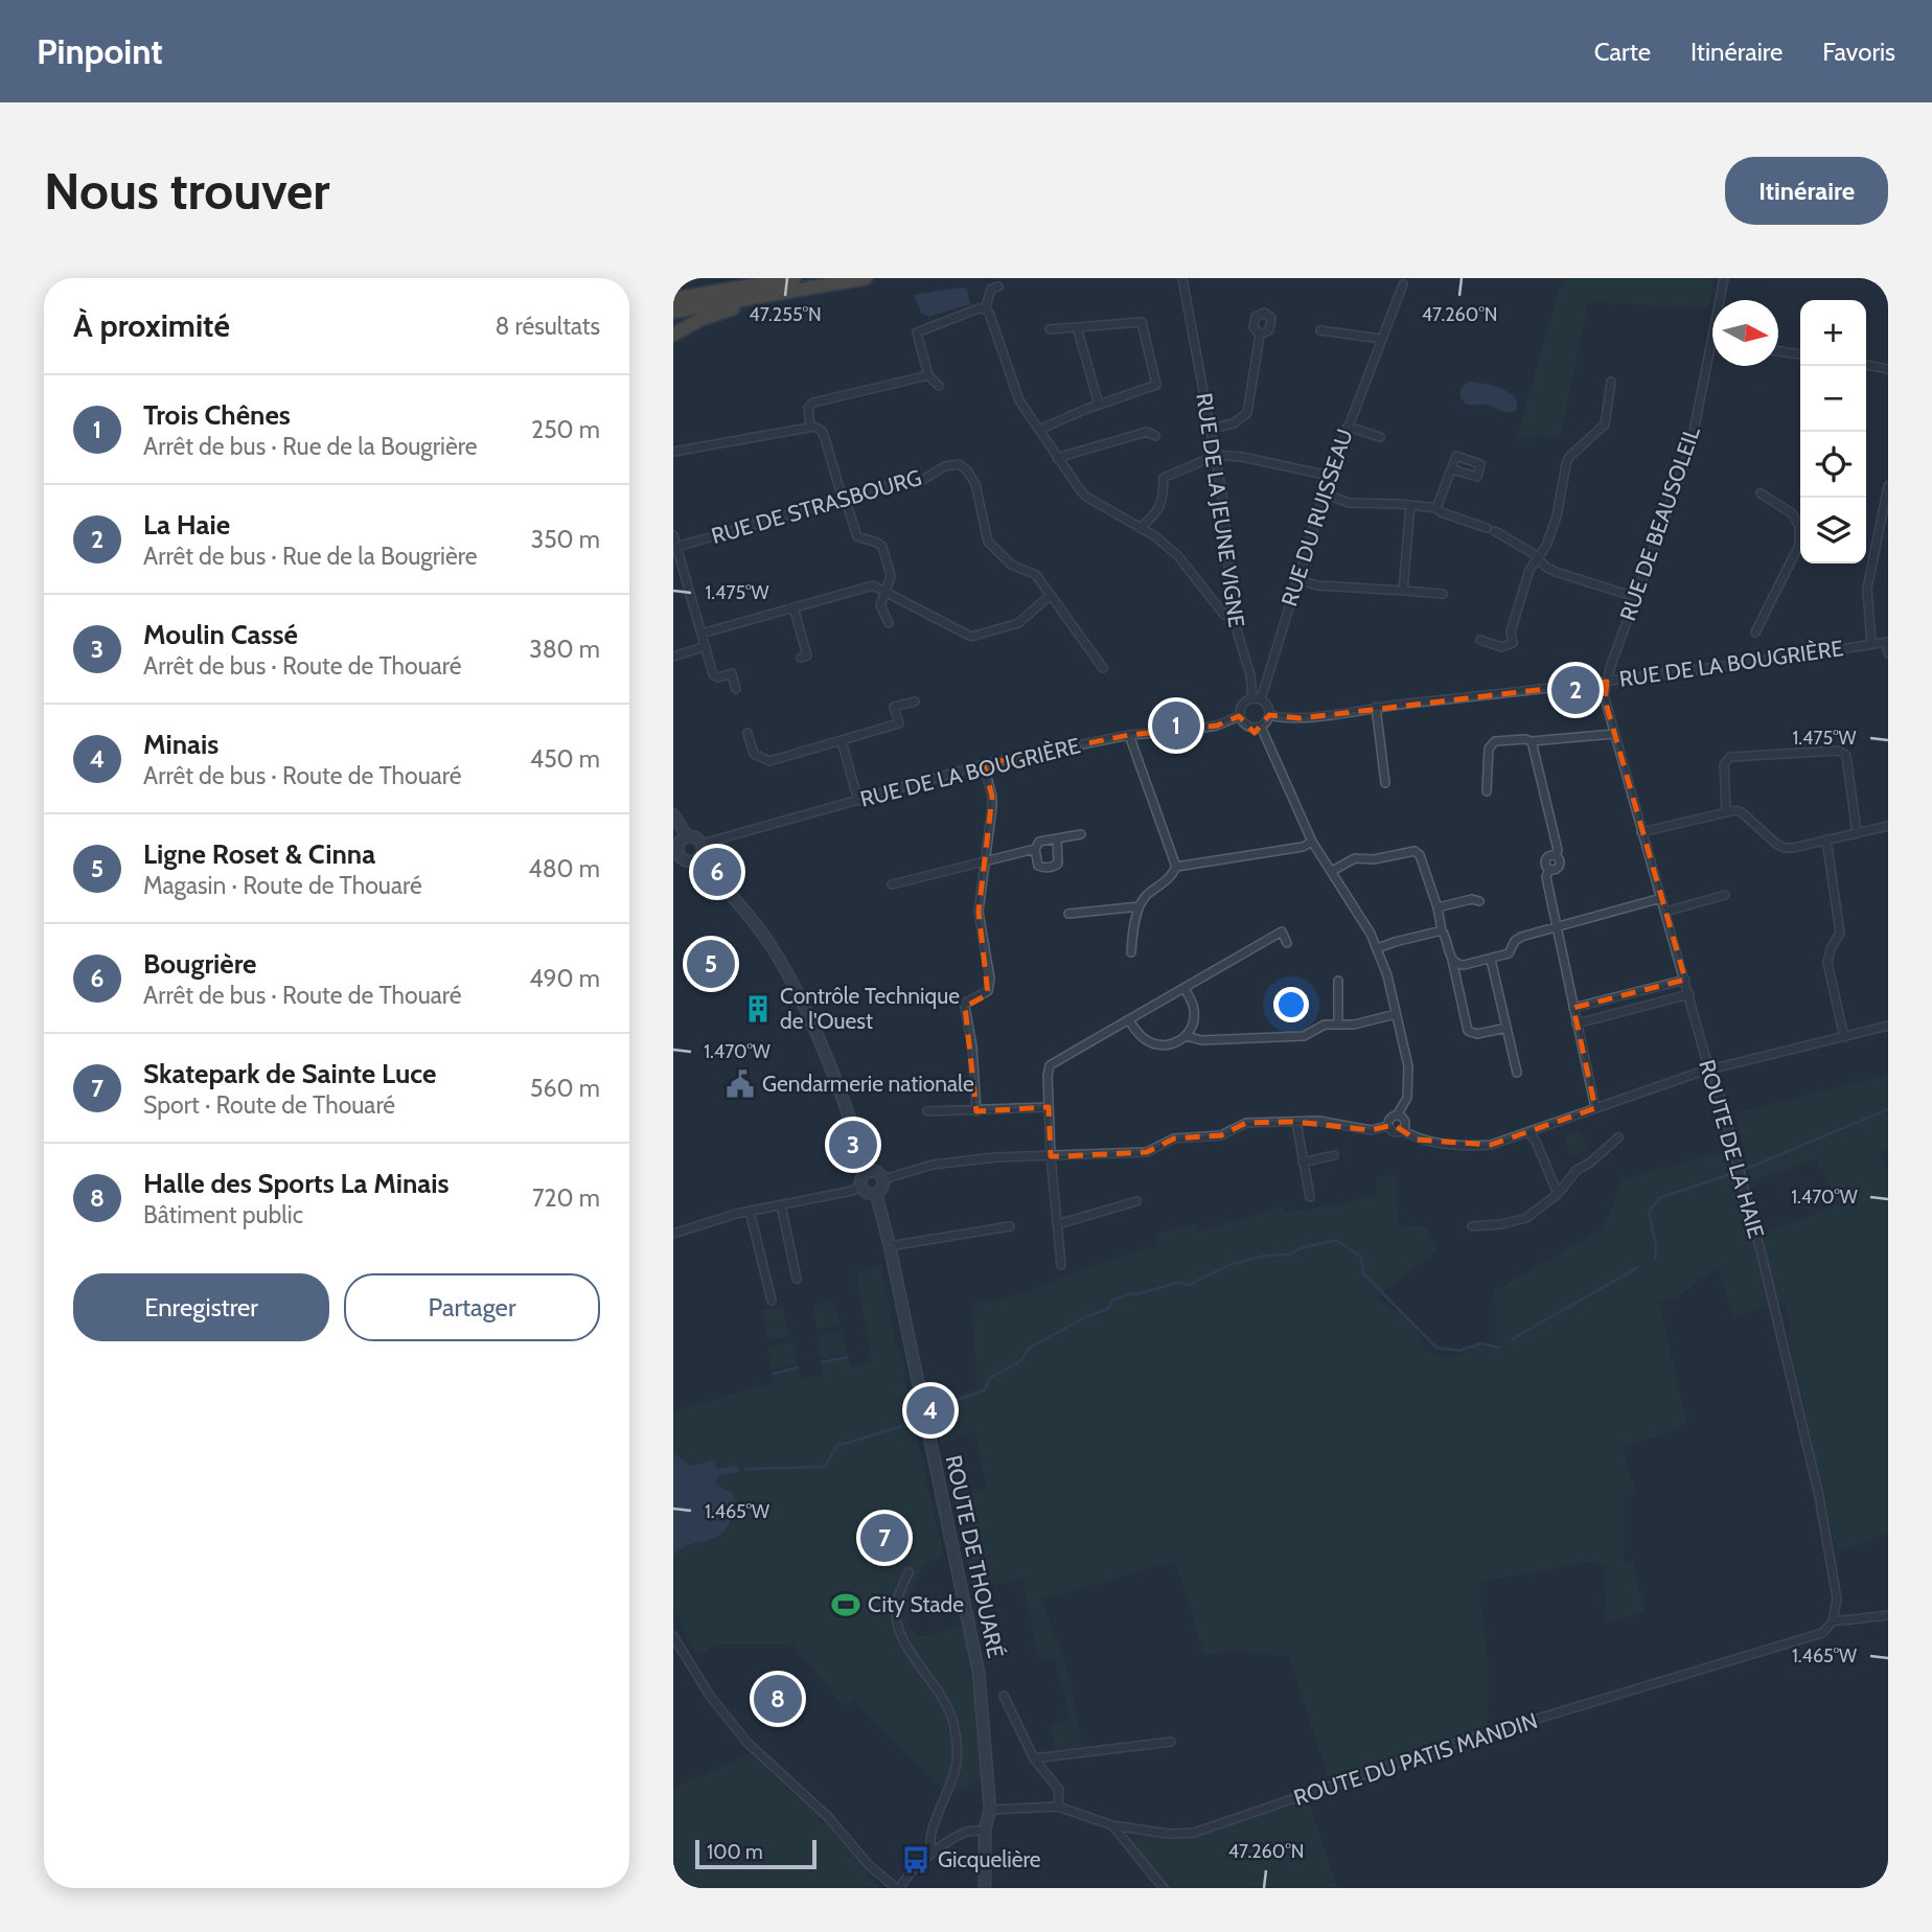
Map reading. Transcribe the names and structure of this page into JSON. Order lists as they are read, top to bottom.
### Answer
{
  "streets": {
    "street": [
      "RUE DE STRASBOURG",
      "RUE DE LA JEUNE VIGNE",
      "RUE DU RUISSEAU",
      "RUE DE BEAUSOLEIL",
      "RUE DE LA BOUGRIÈRE",
      "ROUTE DE LA HAIE",
      "ROUTE DE THOUARÉ",
      "ROUTE DU PATIS MANDIN"
    ]
  },
  "crossings": [
    ["RUE DE LA JEUNE VIGNE", "RUE DU RUISSEAU"],
    ["RUE DE LA JEUNE VIGNE", "RUE DE LA BOUGRIÈRE"],
    ["RUE DU RUISSEAU", "RUE DE LA BOUGRIÈRE"],
    ["RUE DE BEAUSOLEIL", "RUE DE LA BOUGRIÈRE"],
    ["RUE DE BEAUSOLEIL", "ROUTE DE LA HAIE"],
    ["RUE DE LA BOUGRIÈRE", "ROUTE DE LA HAIE"],
    ["ROUTE DE LA HAIE", "ROUTE DU PATIS MANDIN"],
    ["ROUTE DE THOUARÉ", "ROUTE DU PATIS MANDIN"]
  ],
  "places": {
    "building": ["Contrôle Technique de l'Ouest"],
    "public building": ["Gendarmerie nationale"],
    "sports": ["City Stade"],
    "bus stop": ["Gicquelière"]
  },
  "scale_bar": "100 m",
  "north": "right",
  "page": {
    "header": "Pinpoint",
    "nav": ["Carte", "Itinéraire", "Favoris"],
    "buttons": [
      "Itinéraire",
      ["Enregistrer", "Partager"]
    ],
    "title": "Nous trouver",
    "heading": ["À proximité", "8 résultats"],
    "map_buttons": ["+", "−"],
    "list": [
      {
        "mark": "1",
        "name": "Trois Chênes",
        "note": "Arrêt de bus · Rue de la Bougrière",
        "value": "250 m"
      },
      {
        "mark": "2",
        "name": "La Haie",
        "note": "Arrêt de bus · Rue de la Bougrière",
        "value": "350 m"
      },
      {
        "mark": "3",
        "name": "Moulin Cassé",
        "note": "Arrêt de bus · Route de Thouaré",
        "value": "380 m"
      },
      {
        "mark": "4",
        "name": "Minais",
        "note": "Arrêt de bus · Route de Thouaré",
        "value": "450 m"
      },
      {
        "mark": "5",
        "name": "Ligne Roset & Cinna",
        "note": "Magasin · Route de Thouaré",
        "value": "480 m"
      },
      {
        "mark": "6",
        "name": "Bougrière",
        "note": "Arrêt de bus · Route de Thouaré",
        "value": "490 m"
      },
      {
        "mark": "7",
        "name": "Skatepark de Sainte Luce",
        "note": "Sport · Route de Thouaré",
        "value": "560 m"
      },
      {
        "mark": "8",
        "name": "Halle des Sports La Minais",
        "note": "Bâtiment public",
        "value": "720 m"
      }
    ],
    "pins": [
      "2",
      "1",
      "6",
      "5",
      "3",
      "4",
      "7",
      "8"
    ],
    "scale": "100 m"
  },
  "coordinates": [
    "47.255°N",
    "47.260°N",
    "1.475°W",
    "1.470°W",
    "1.465°W"
  ]
}
